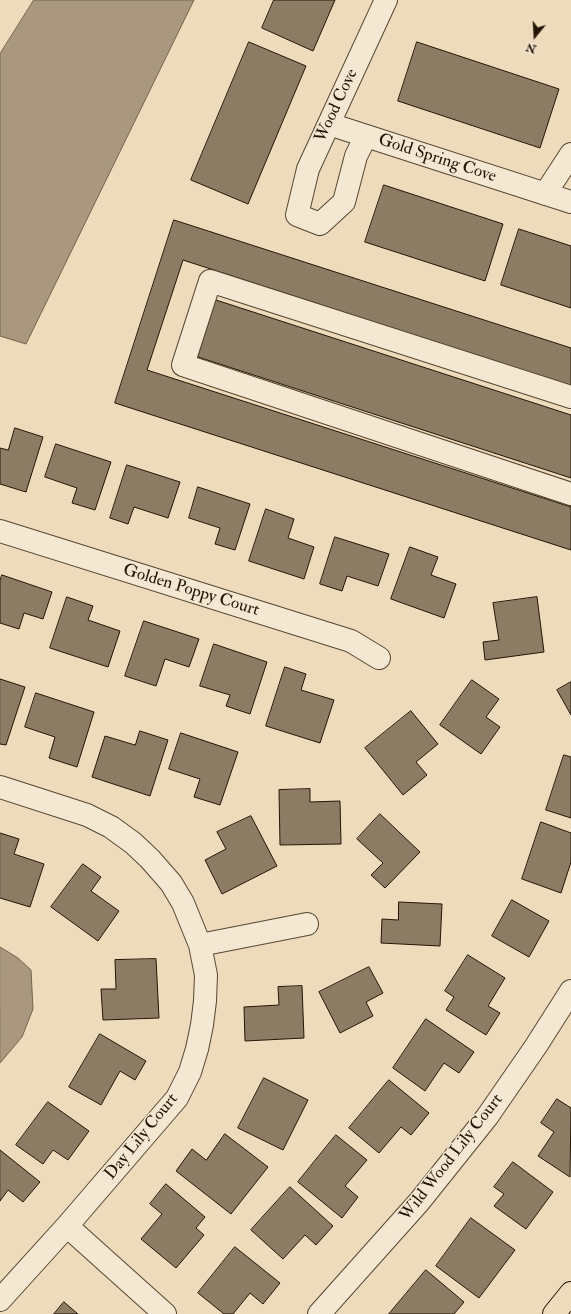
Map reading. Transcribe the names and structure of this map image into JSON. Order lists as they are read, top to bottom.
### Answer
{
  "streets": {
    "street": [
      "Wood Cove",
      "Gold Spring Cove",
      "Golden Poppy Court",
      "Day Lily Court",
      "Wild Wood Lily Court"
    ]
  },
  "crossings": [
    ["Wood Cove", "Gold Spring Cove"]
  ],
  "north": "bottom"
}
